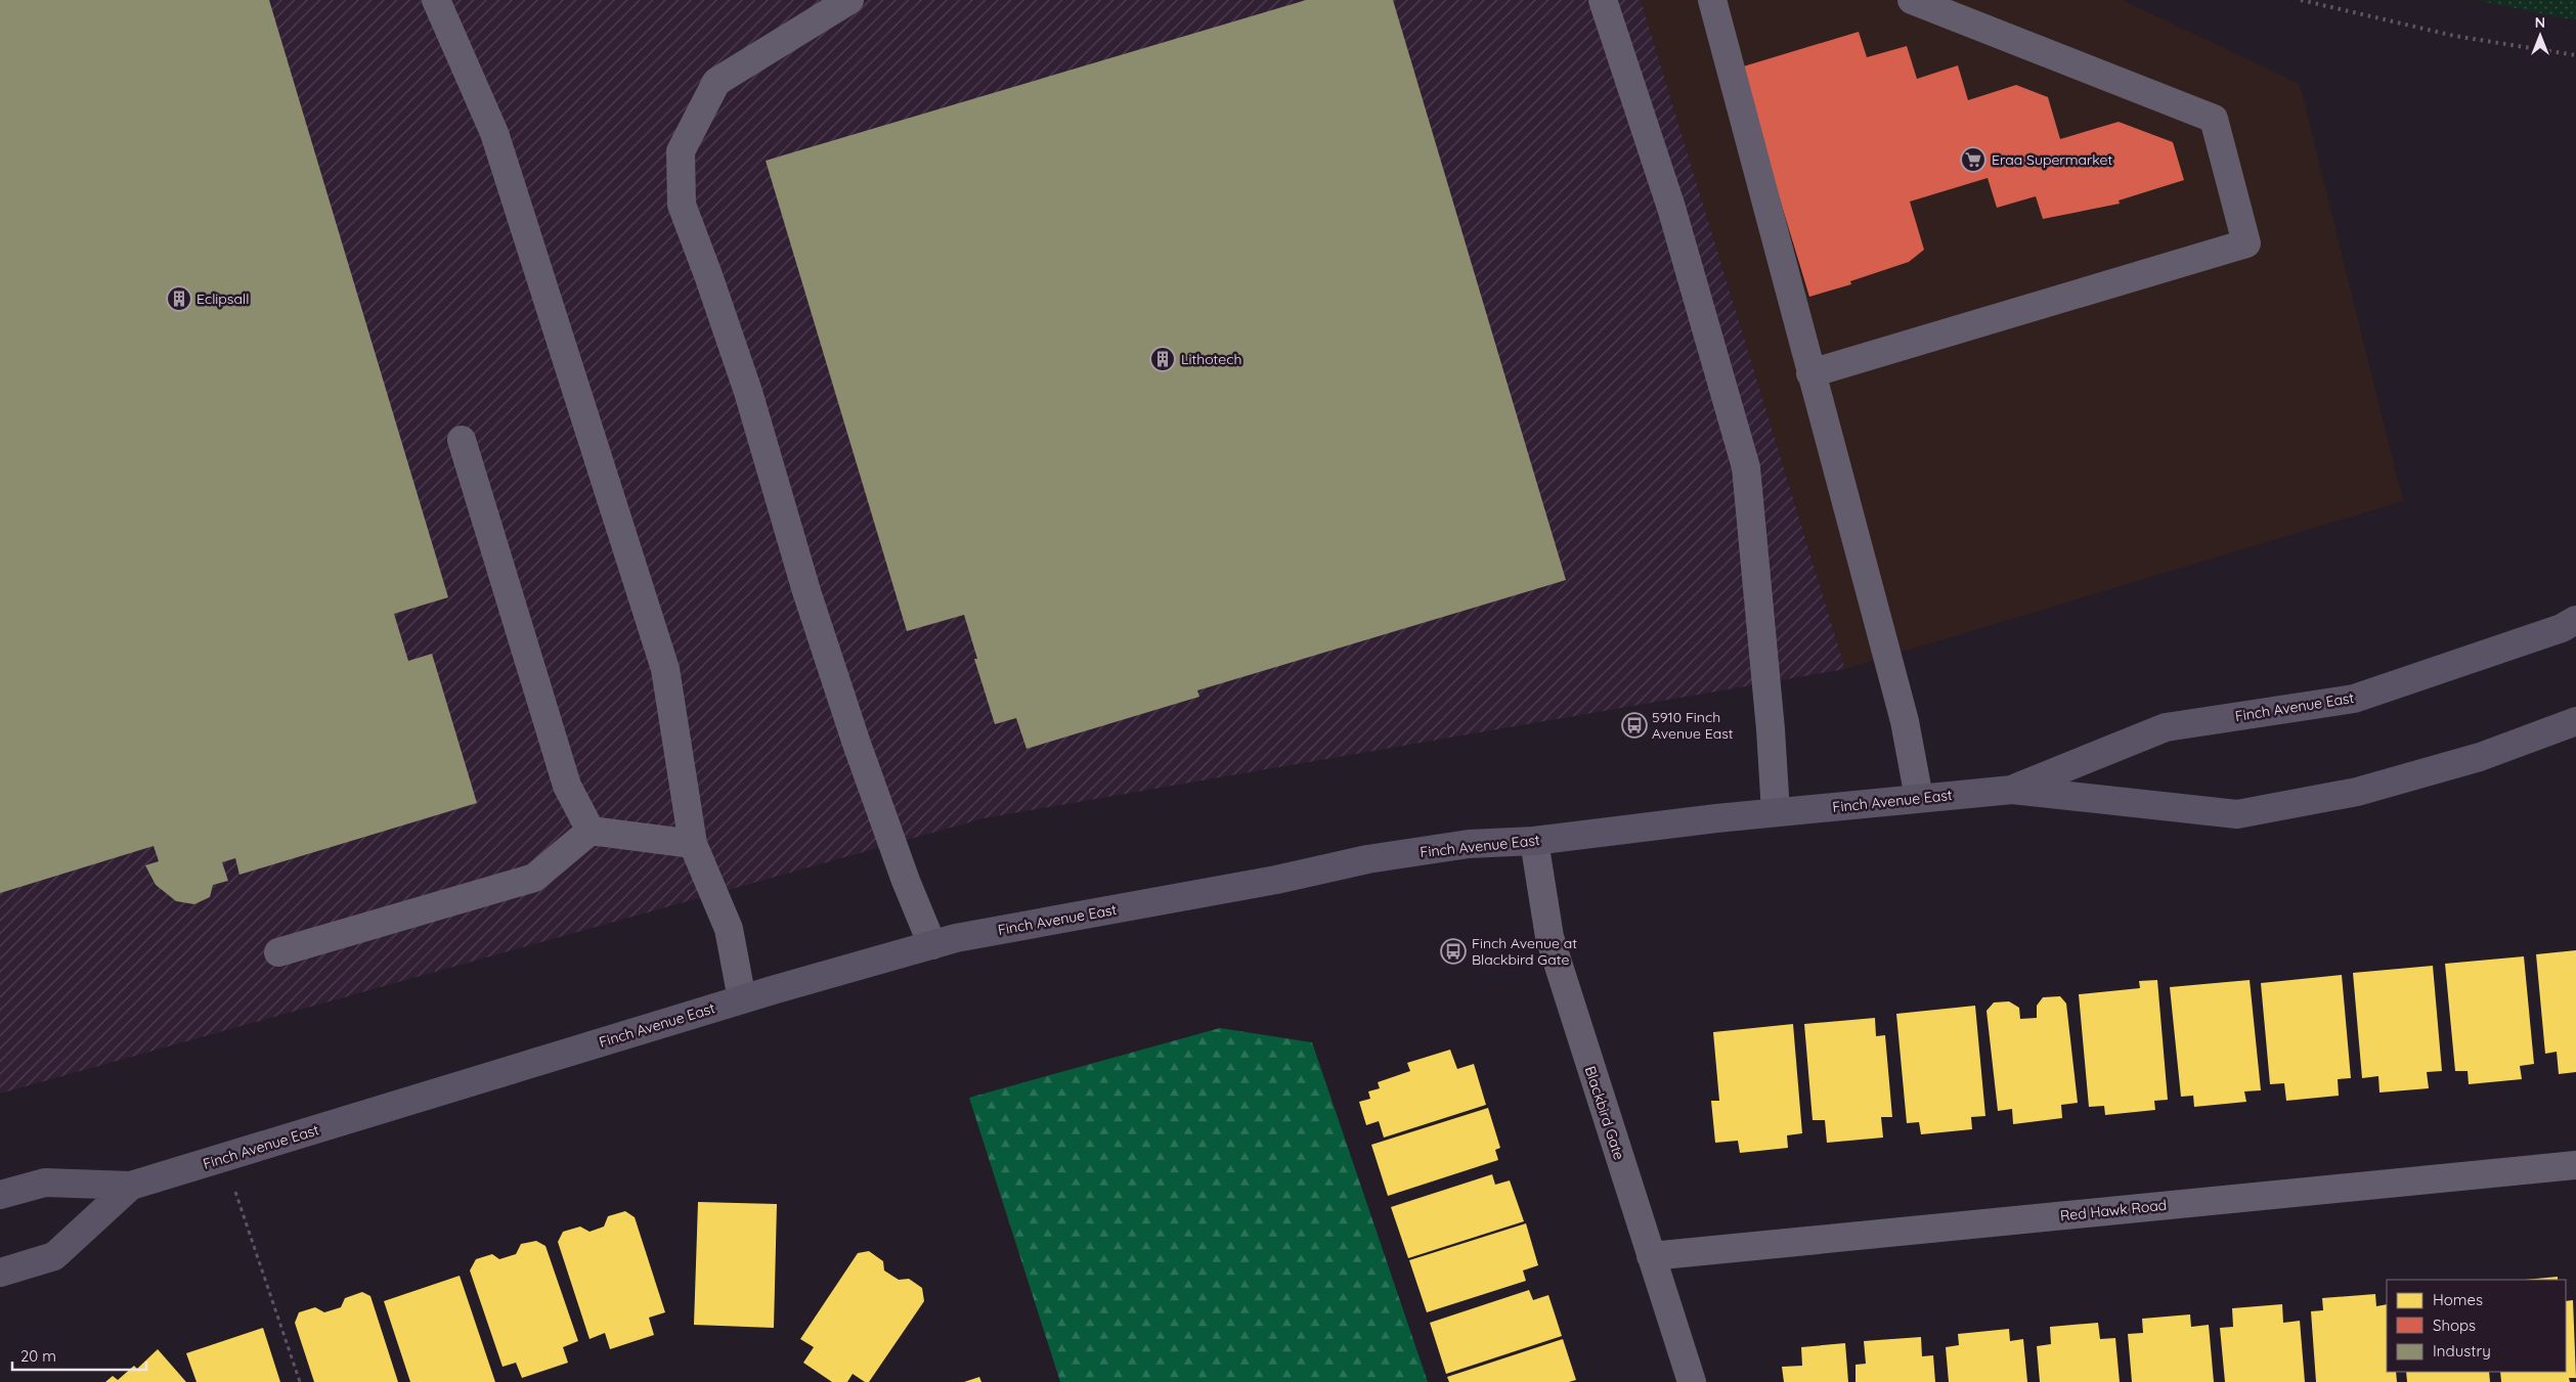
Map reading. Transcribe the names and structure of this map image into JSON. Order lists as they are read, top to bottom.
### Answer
{
  "streets": {
    "main road": ["Finch Avenue East"],
    "street": ["Blackbird Gate", "Red Hawk Road"]
  },
  "crossings": [
    ["Finch Avenue East", "Blackbird Gate"],
    ["Blackbird Gate", "Red Hawk Road"]
  ],
  "places": {
    "supermarket": ["Eraa Supermarket"],
    "building": ["Eclipsall", "Lithotech"],
    "bus stop": ["5910 Finch Avenue East", "Finch Avenue at Blackbird Gate"]
  },
  "legend": ["Homes", "Shops", "Industry"],
  "scale_bar": "20 m",
  "north": "top"
}
